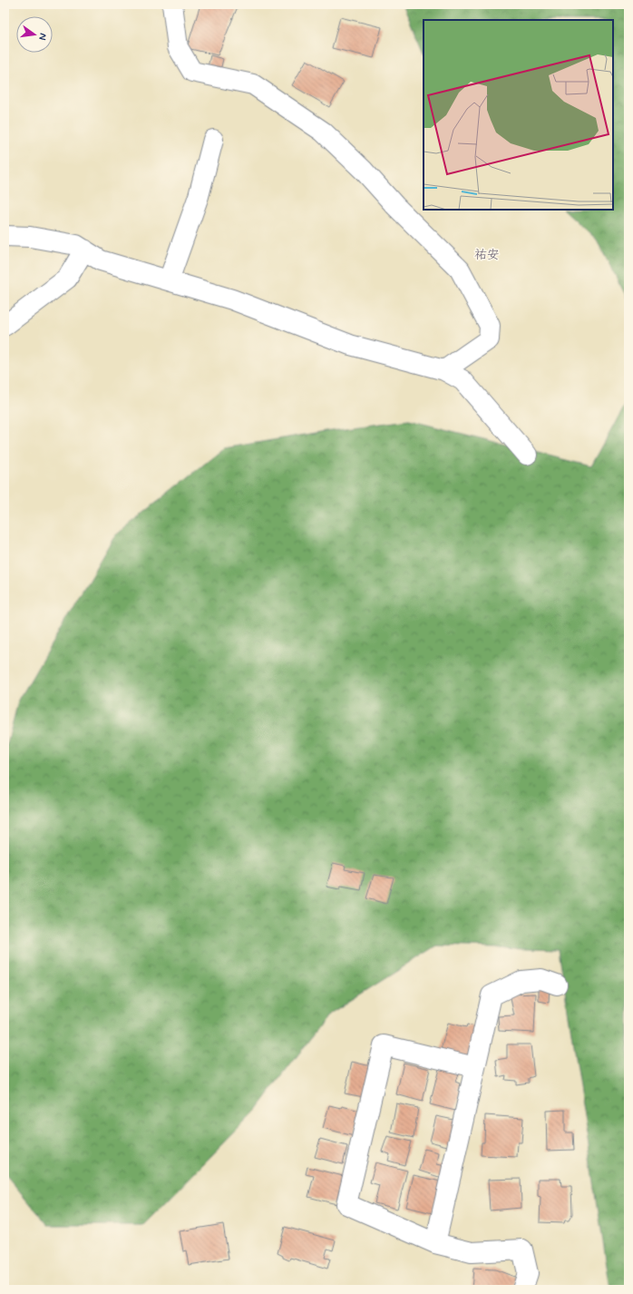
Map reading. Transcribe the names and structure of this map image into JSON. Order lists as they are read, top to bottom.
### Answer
{
  "districts": ["祐安"],
  "north": "right"
}
